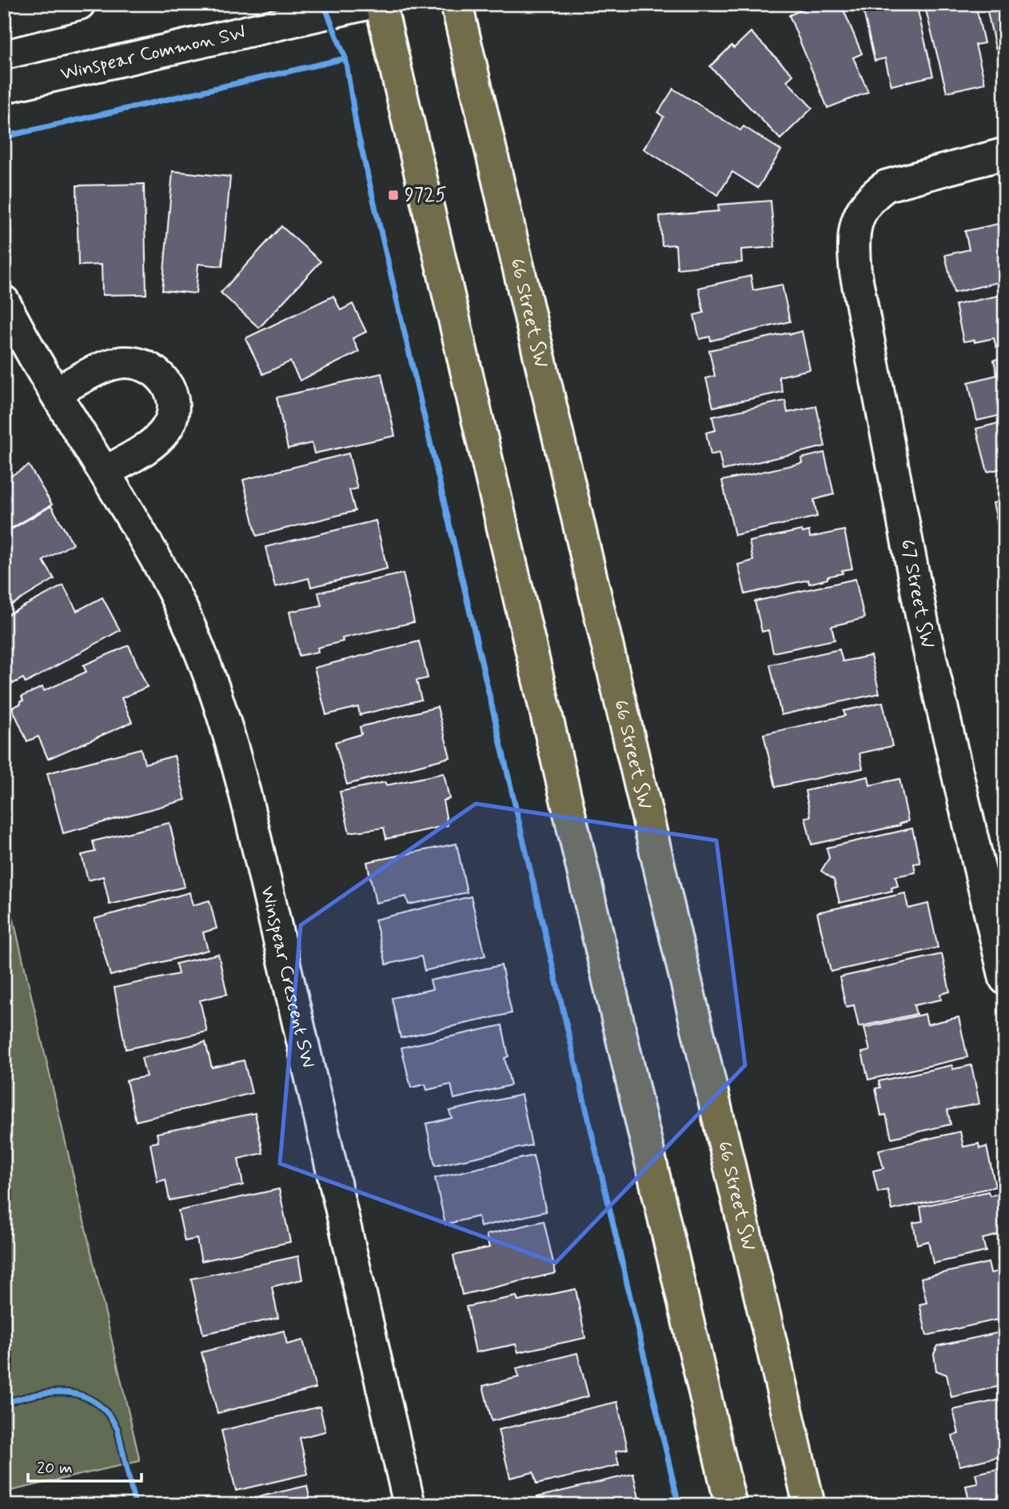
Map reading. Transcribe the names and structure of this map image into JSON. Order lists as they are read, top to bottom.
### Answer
{
  "streets": {
    "main road": ["66 Street SW"],
    "street": ["Winspear Common SW", "67 Street SW", "Winspear Crescent SW"]
  },
  "places": {
    "transit": ["9725"]
  },
  "scale_bar": "20 m"
}
